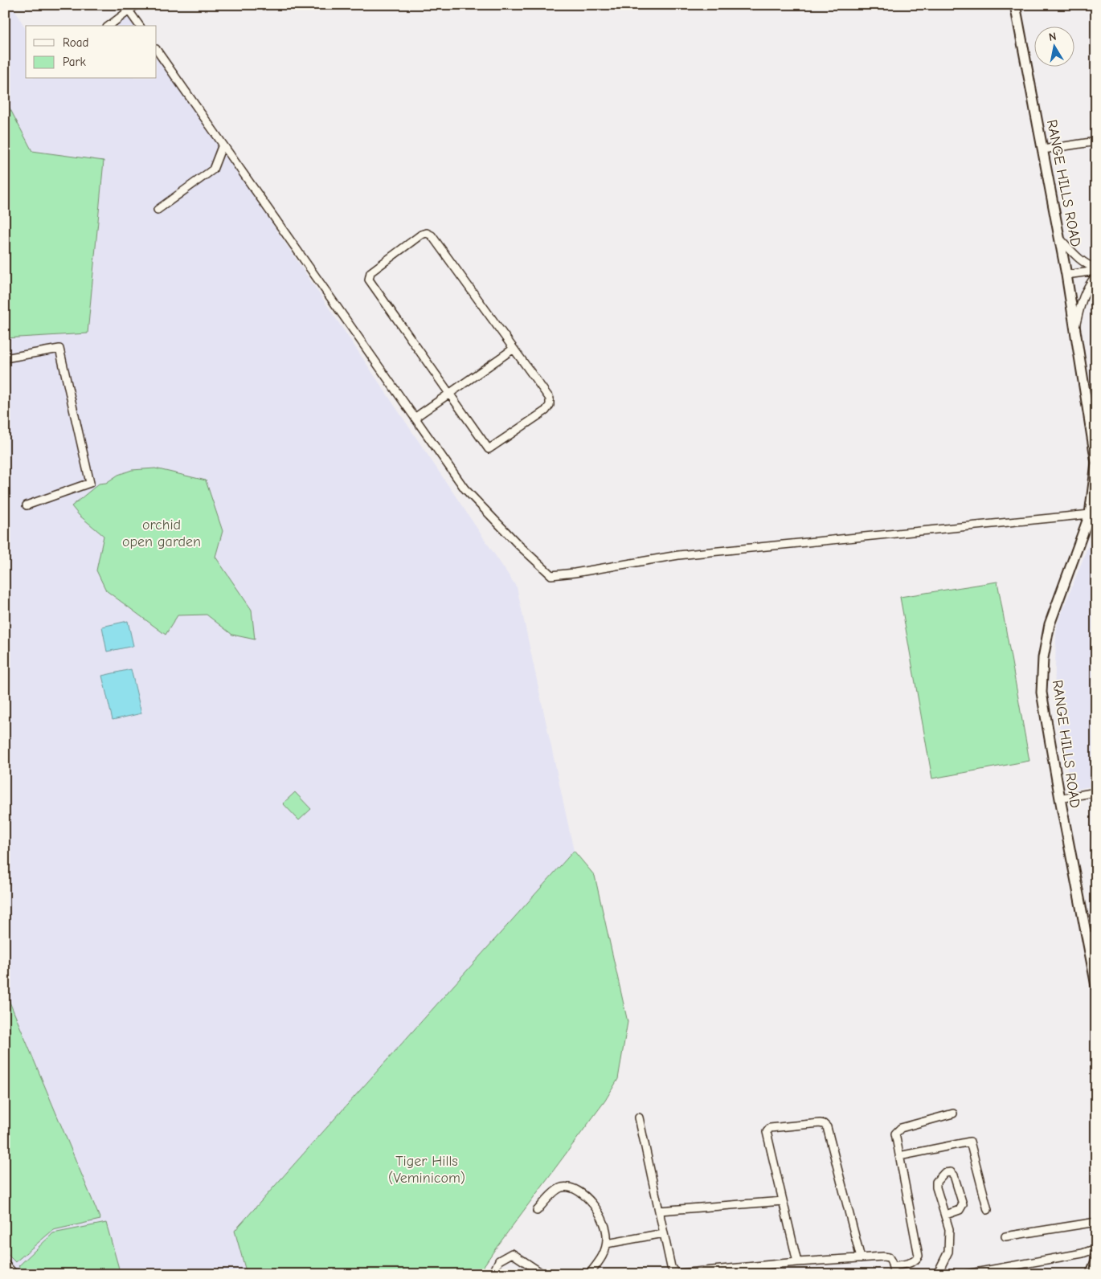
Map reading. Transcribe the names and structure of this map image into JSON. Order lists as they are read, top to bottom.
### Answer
{
  "streets": {
    "street": ["RANGE HILLS ROAD"]
  },
  "parks": ["orchid open garden", "Tiger Hills (Veminicom)"],
  "legend": ["Road", "Park"],
  "north": "top"
}
